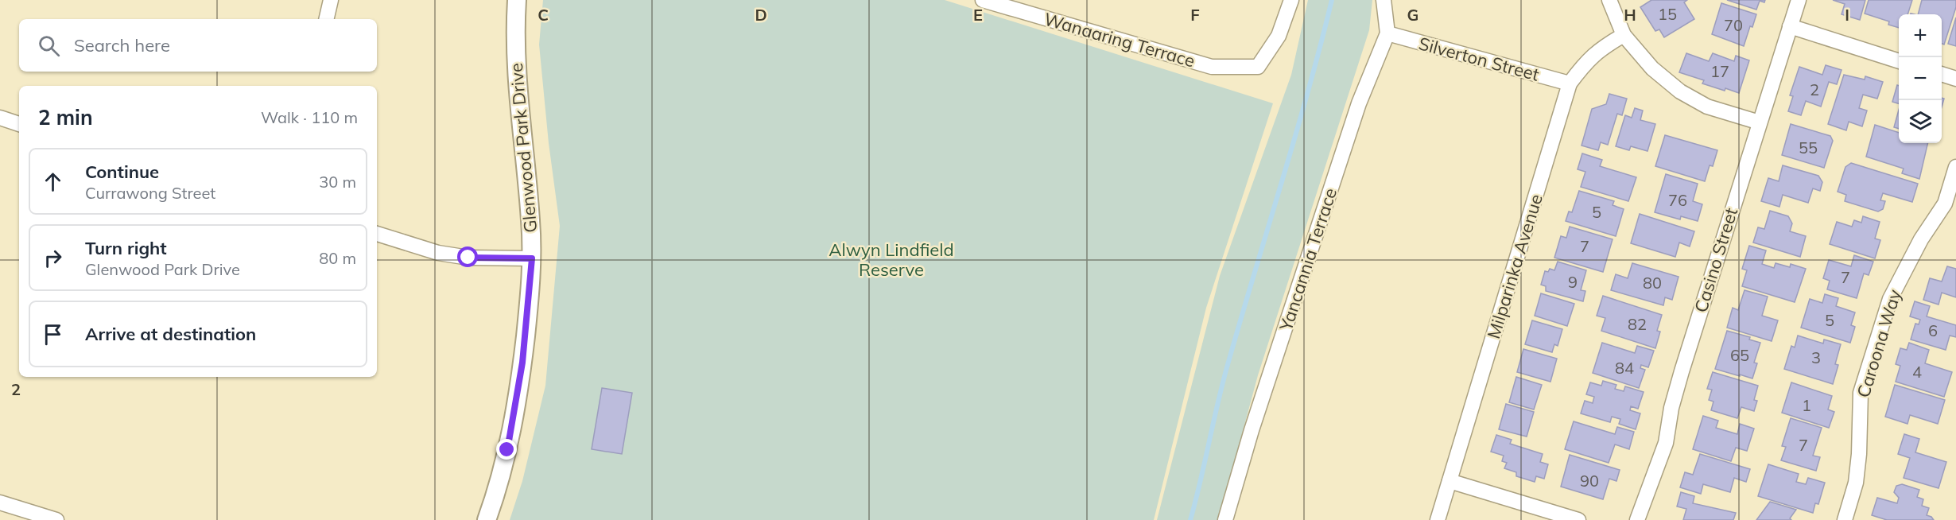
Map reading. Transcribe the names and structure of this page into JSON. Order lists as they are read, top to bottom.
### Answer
{
  "streets": {
    "street": [
      "Wanaaring Terrace",
      "Silverton Street",
      "Glenwood Park Drive",
      "Yancannia Terrace",
      "Casino Street",
      "Milparinka Avenue",
      "Caroona Way"
    ]
  },
  "crossings": [
    ["Silverton Street", "Yancannia Terrace"],
    ["Silverton Street", "Milparinka Avenue"]
  ],
  "parks": ["Alwyn Lindfield Reserve"],
  "house_numbers": [
    "15",
    "70",
    "17",
    "2",
    "55",
    "76",
    "5",
    "7",
    "7",
    "9",
    "80",
    "5",
    "82",
    "6",
    "65",
    "3",
    "84",
    "4",
    "1",
    "7",
    "90"
  ],
  "page": {
    "map_buttons": ["+", "−"],
    "search": "Search here",
    "heading": ["2 min", "Walk · 110 m"],
    "list": [
      ["Continue", "Currawong Street", "30 m"],
      ["Turn right", "Glenwood Park Drive", "80 m"],
      "Arrive at destination"
    ]
  },
  "grid": {
    "columns": [
      "C",
      "D",
      "E",
      "F",
      "G",
      "H",
      "I"
    ],
    "rows": ["2"]
  }
}
